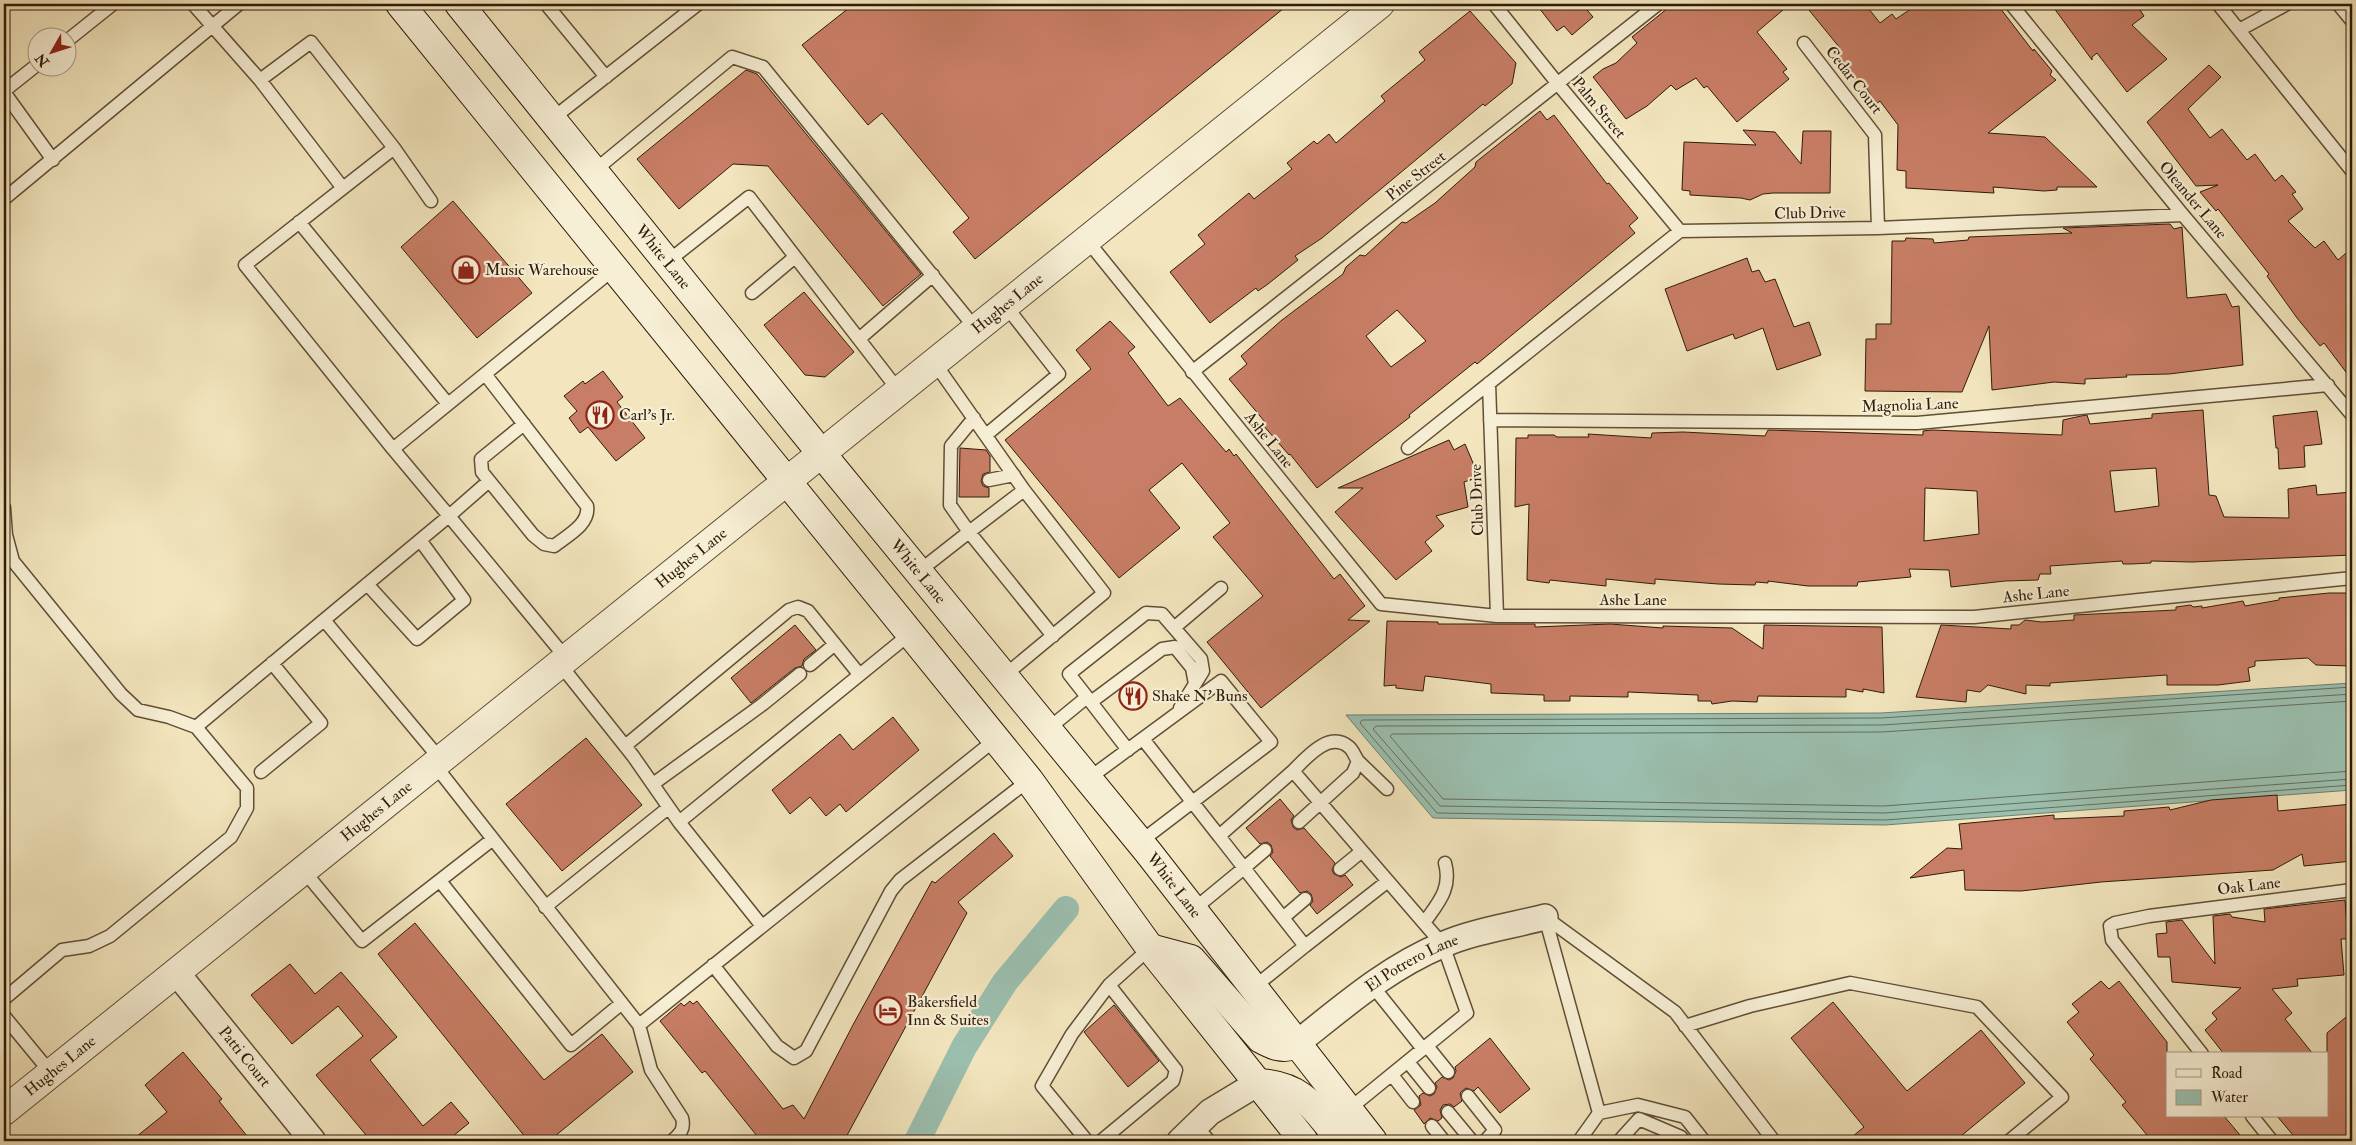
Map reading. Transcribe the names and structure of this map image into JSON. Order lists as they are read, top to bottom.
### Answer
{
  "streets": {
    "main road": ["White Lane", "Hughes Lane"],
    "street": ["El Potrero Lane", "Patti Court"],
    "lane": [
      "Cedar Court",
      "Palm Street",
      "Pine Street",
      "Oleander Lane",
      "Club Drive",
      "Magnolia Lane",
      "Ashe Lane",
      "Oak Lane"
    ]
  },
  "crossings": [
    ["Cedar Court", "Club Drive"],
    ["Palm Street", "Pine Street"],
    ["Palm Street", "Club Drive"],
    ["Pine Street", "Ashe Lane"],
    ["Oleander Lane", "Club Drive"],
    ["Oleander Lane", "Magnolia Lane"],
    ["Club Drive", "Magnolia Lane"],
    ["Club Drive", "Ashe Lane"],
    ["White Lane", "Hughes Lane"],
    ["White Lane", "El Potrero Lane"],
    ["Hughes Lane", "Ashe Lane"],
    ["Hughes Lane", "Patti Court"]
  ],
  "places": {
    "shop": ["Music Warehouse"],
    "restaurant": ["Carl's Jr.", "Shake N' Buns"],
    "hotel": ["Bakersfield Inn & Suites"]
  },
  "legend": ["Road", "Water"],
  "north": "bottom left"
}
